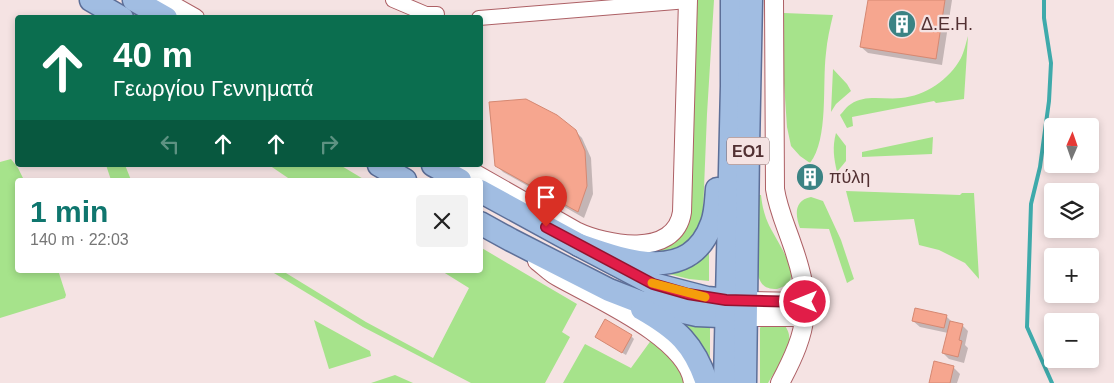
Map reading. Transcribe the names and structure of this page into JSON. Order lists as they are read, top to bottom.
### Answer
{
  "streets": {
    "main road": ["ΕΟ1"]
  },
  "places": {
    "building": ["Δ.Ε.Η.", "πύλη"]
  },
  "north": "top",
  "page": {
    "turn": ["40 m", "Γεωργίου Γεννηματά"],
    "map_buttons": ["+", "−"],
    "heading": ["1 min", "140 m · 22:03"]
  }
}
